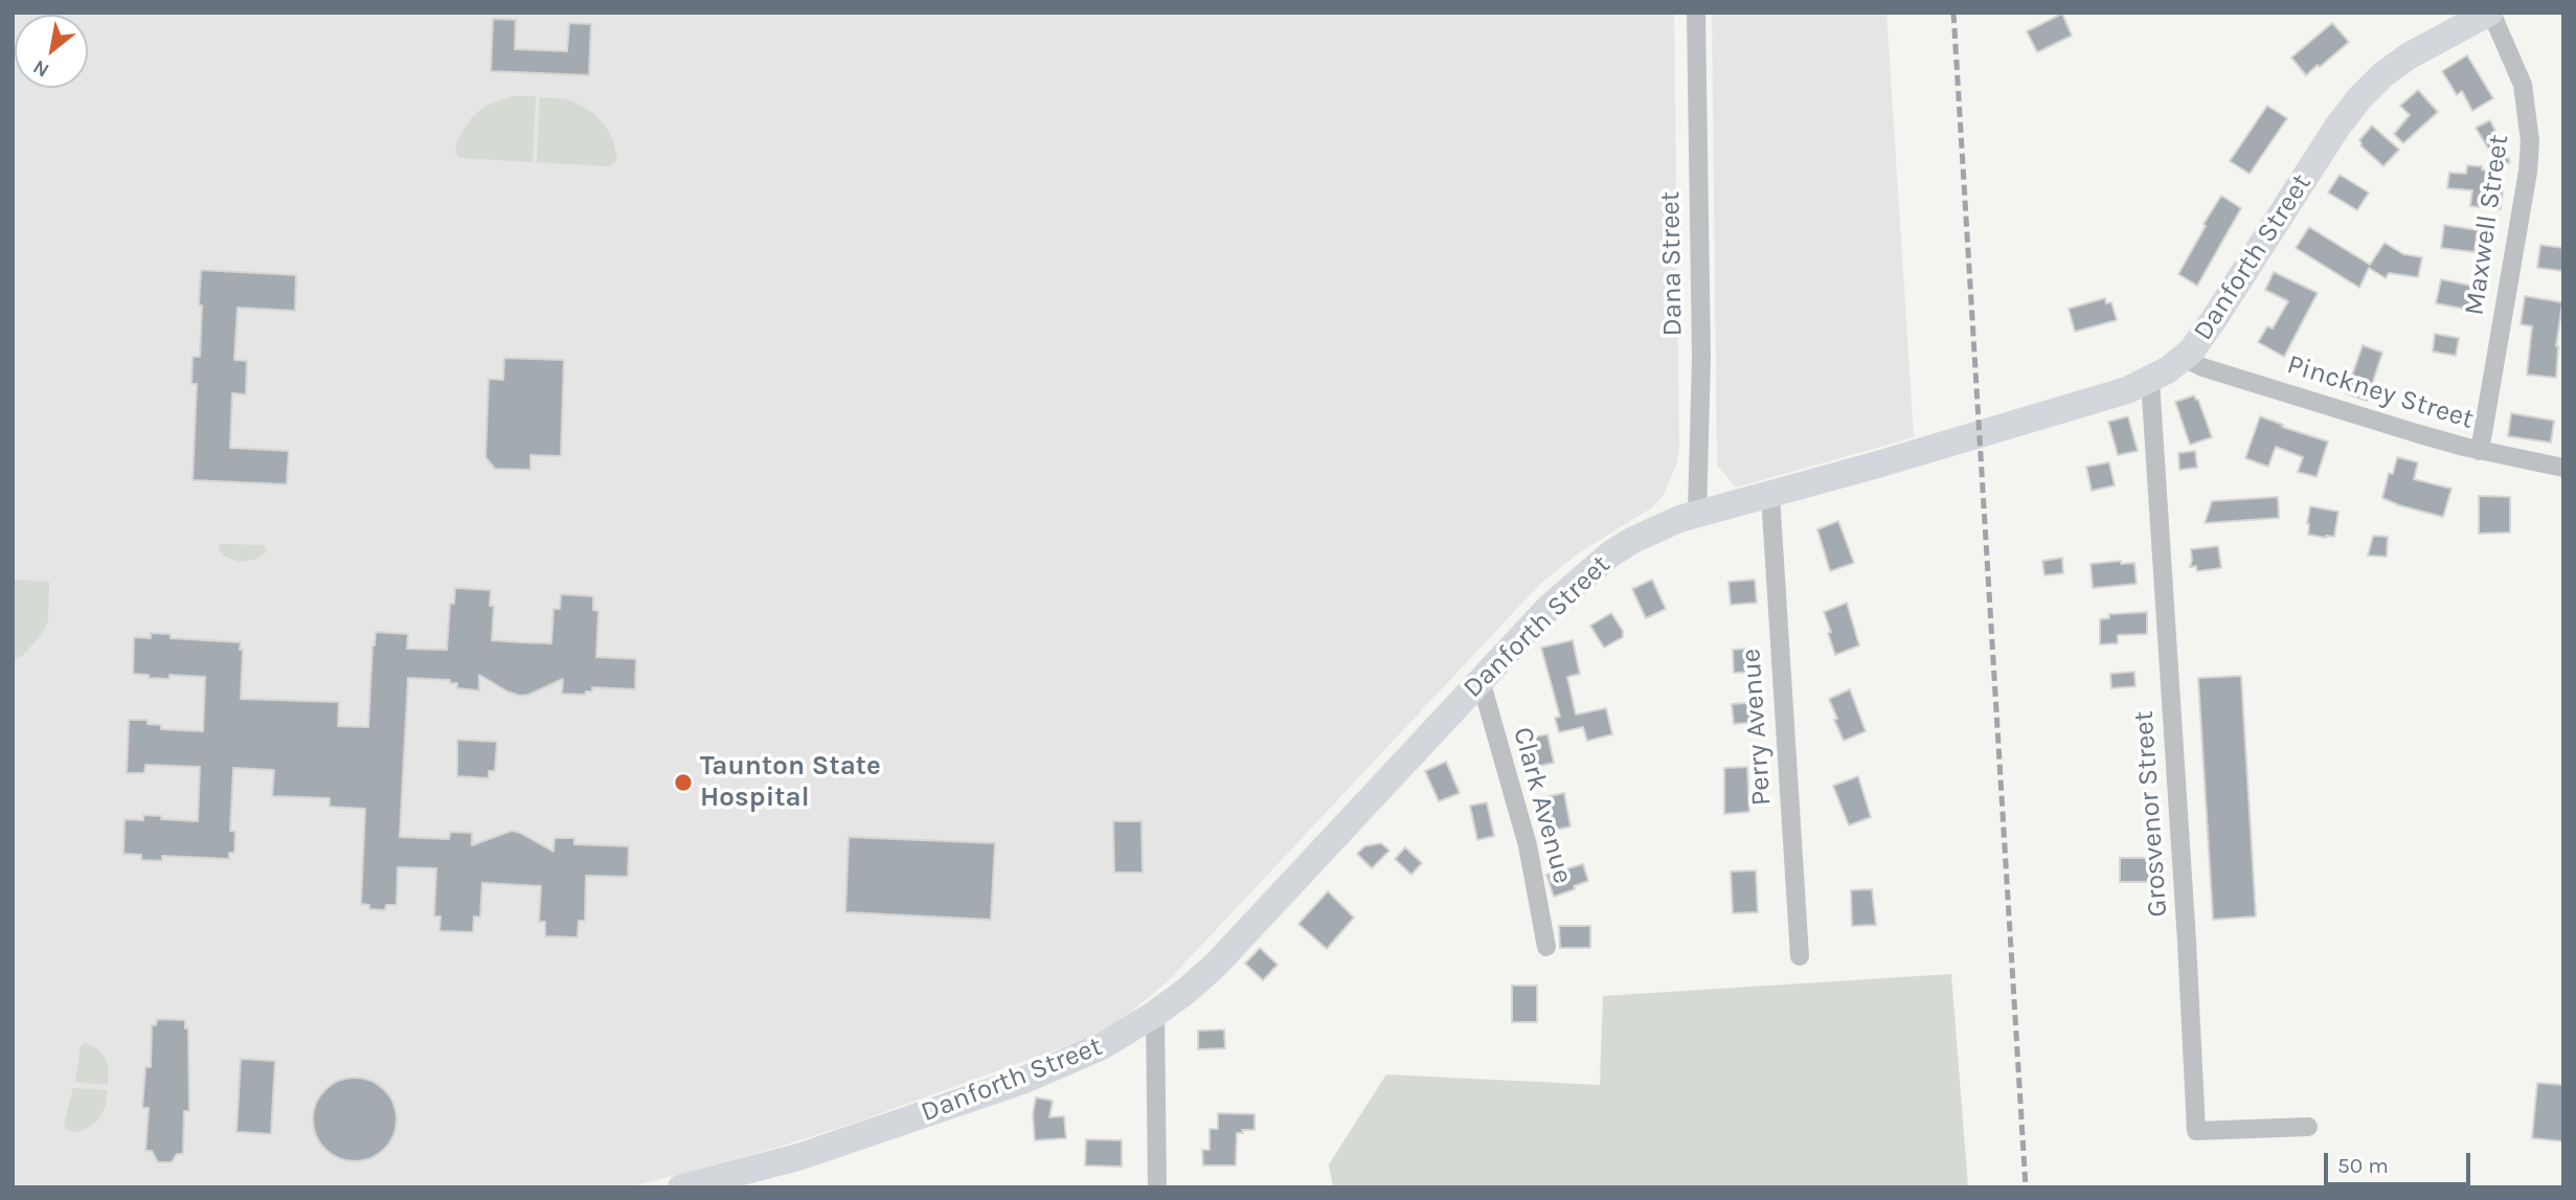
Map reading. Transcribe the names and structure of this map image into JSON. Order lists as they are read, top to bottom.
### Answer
{
  "streets": {
    "street": [
      "Maxwell Street",
      "Danforth Street",
      "Dana Street",
      "Pinckney Street",
      "Perry Avenue",
      "Clark Avenue",
      "Grosvenor Street"
    ]
  },
  "crossings": [
    ["Maxwell Street", "Danforth Street"],
    ["Maxwell Street", "Pinckney Street"],
    ["Danforth Street", "Dana Street"],
    ["Danforth Street", "Pinckney Street"],
    ["Danforth Street", "Perry Avenue"],
    ["Danforth Street", "Clark Avenue"],
    ["Danforth Street", "Grosvenor Street"]
  ],
  "places": ["Taunton State Hospital"],
  "scale_bar": "50 m",
  "north": "bottom left"
}
